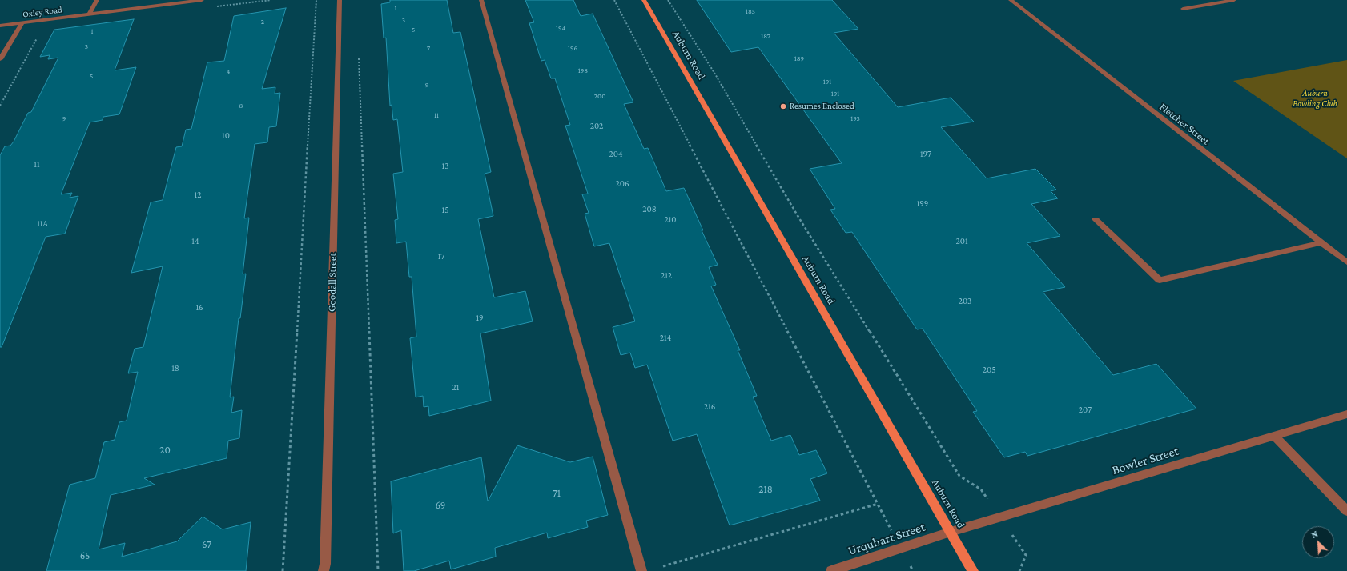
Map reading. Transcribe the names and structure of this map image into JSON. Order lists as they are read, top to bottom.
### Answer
{
  "streets": {
    "main road": ["Auburn Road"],
    "street": [
      "Oxley Road",
      "Fletcher Street",
      "Goodall Street",
      "Bowler Street",
      "Urquhart Street"
    ]
  },
  "crossings": [
    ["Auburn Road", "Bowler Street"],
    ["Auburn Road", "Urquhart Street"],
    ["Bowler Street", "Urquhart Street"]
  ],
  "parks": ["Auburn Bowling Club"],
  "places": ["Resumes Enclosed"],
  "house_numbers": [
    "1",
    "185",
    "3",
    "2",
    "194",
    "5",
    "1",
    "187",
    "3",
    "7",
    "196",
    "189",
    "198",
    "4",
    "5",
    "191",
    "9",
    "191",
    "200",
    "8",
    "11",
    "9",
    "193",
    "202",
    "10",
    "204",
    "197",
    "11",
    "13",
    "206",
    "12",
    "199",
    "208",
    "15",
    "210",
    "11A",
    "14",
    "201",
    "17",
    "212",
    "203",
    "16",
    "19",
    "214",
    "18",
    "205",
    "21",
    "216",
    "207",
    "20",
    "218",
    "71",
    "69",
    "67",
    "65"
  ],
  "north": "top left"
}
